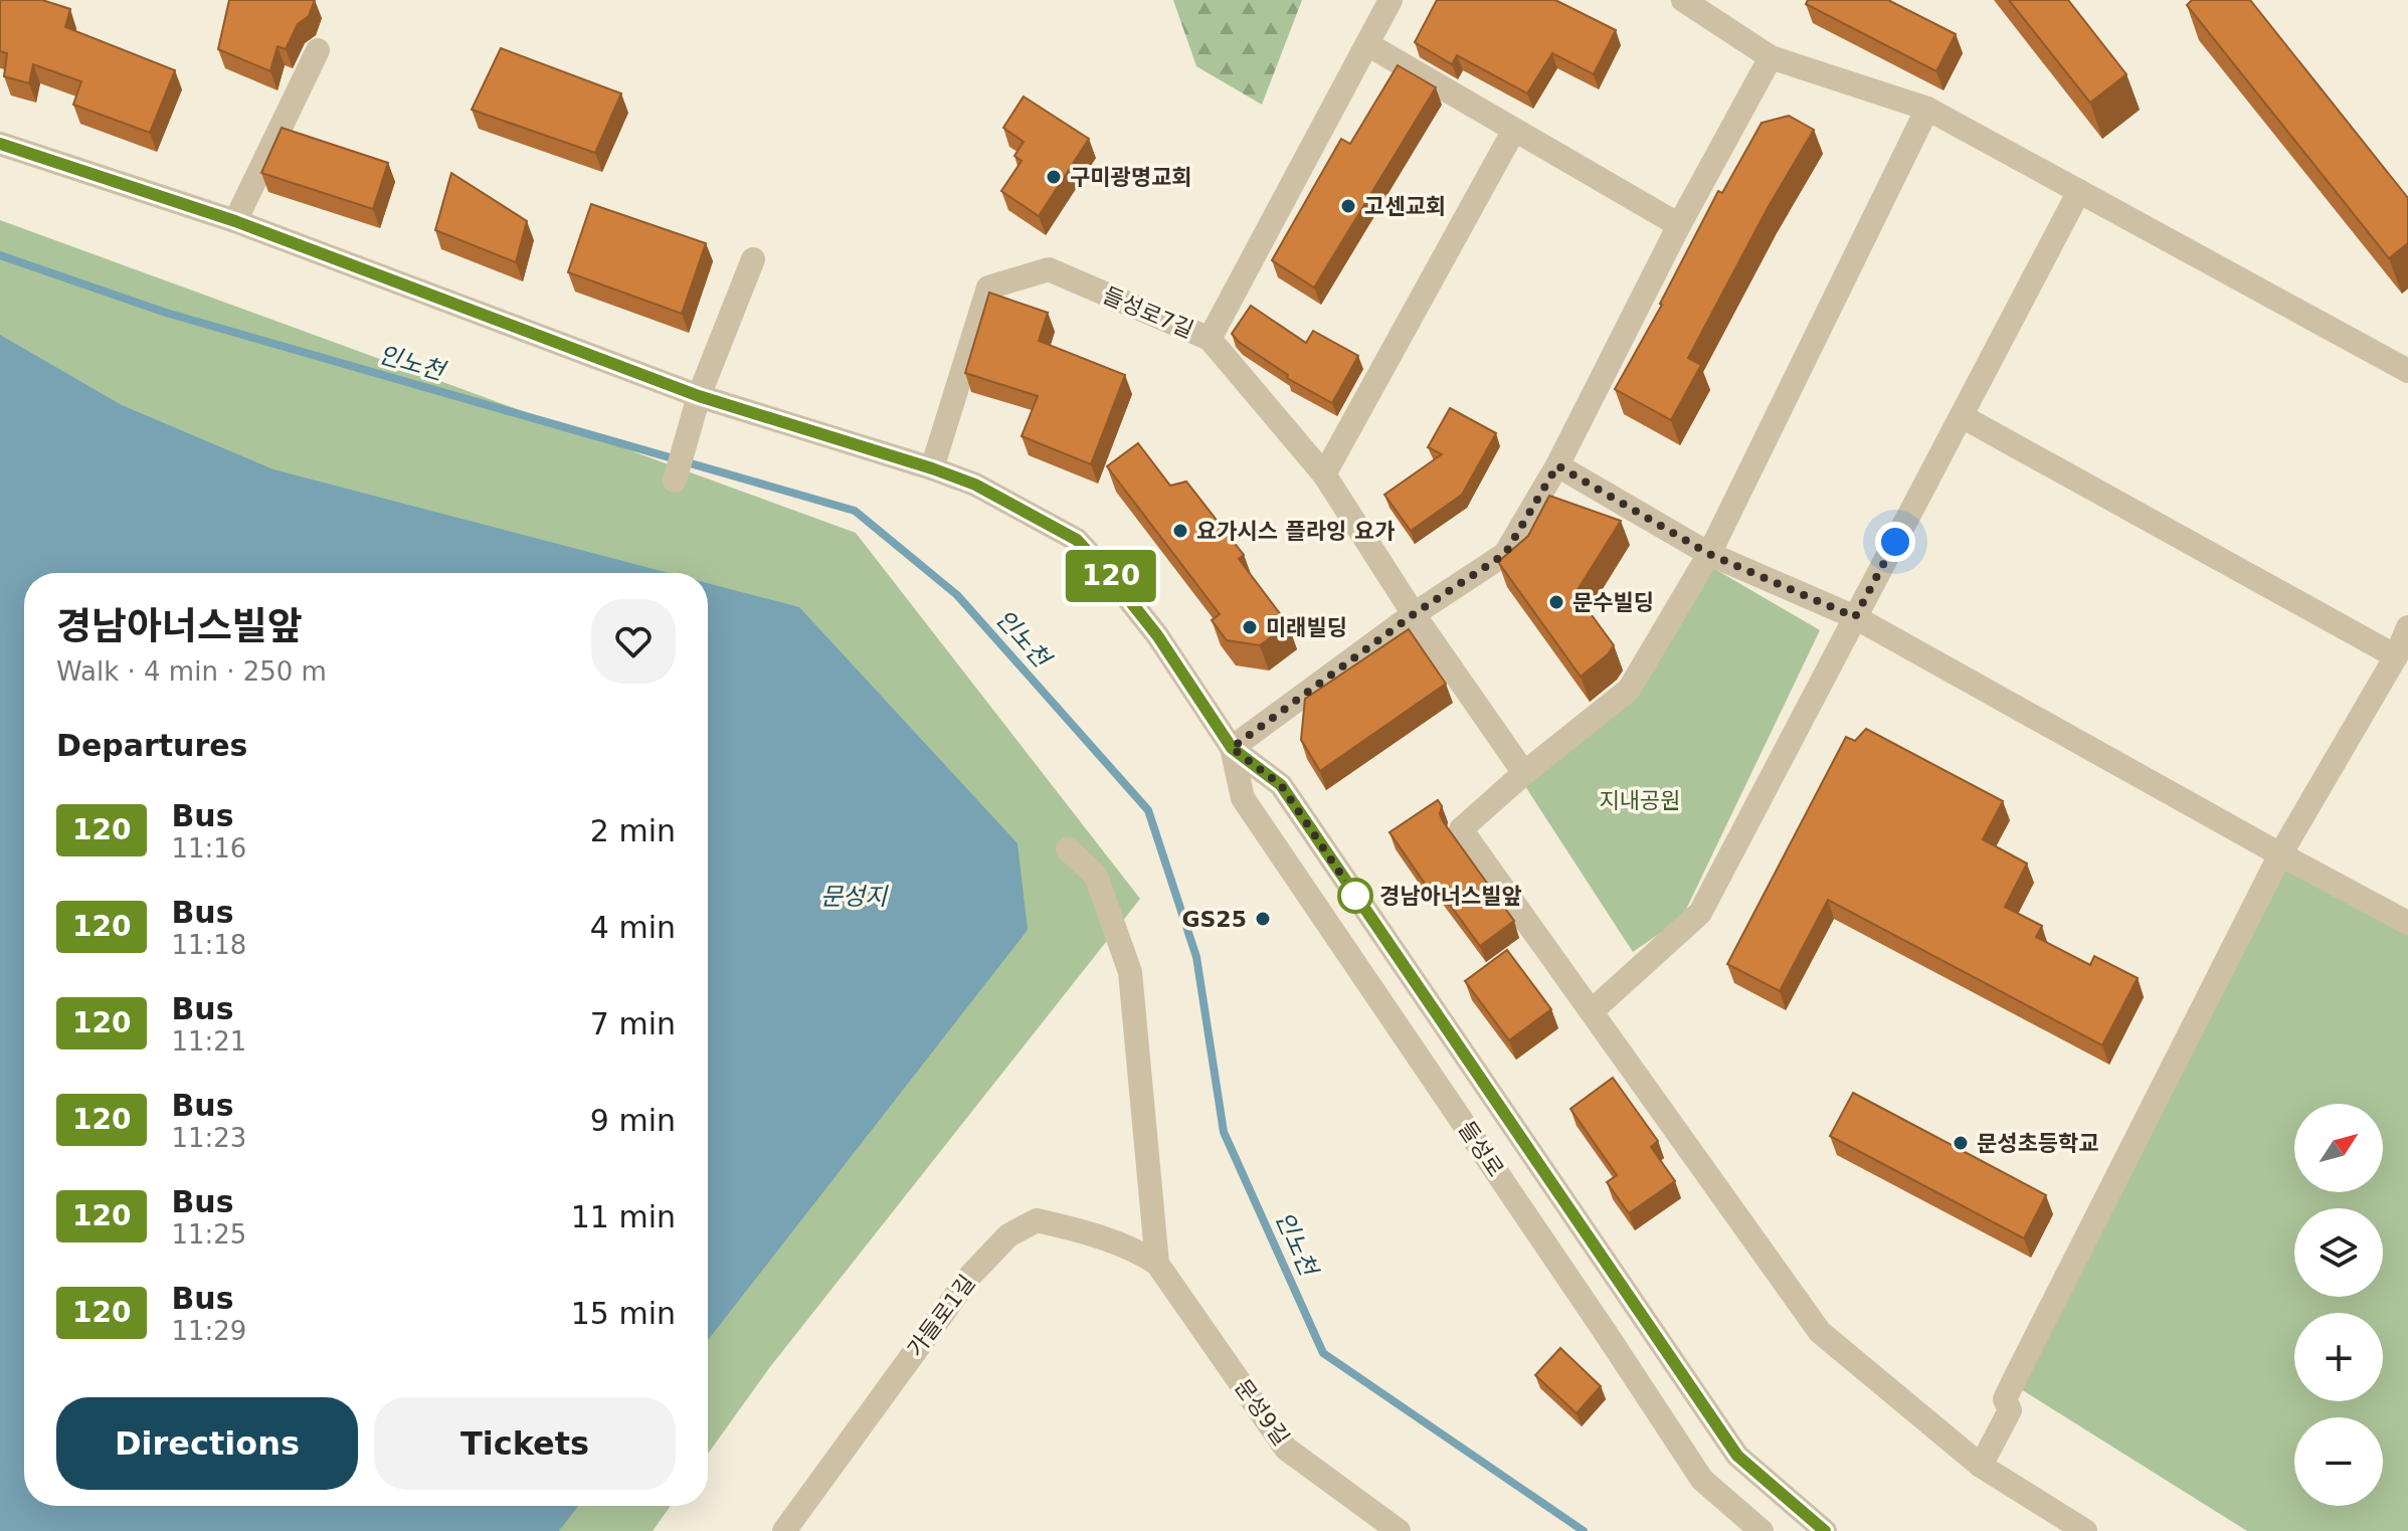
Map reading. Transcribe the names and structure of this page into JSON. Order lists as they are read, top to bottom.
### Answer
{
  "streets": {
    "street": [
      "들성로7길",
      "들성로",
      "가들로1길",
      "문성9길"
    ]
  },
  "crossings": [
    ["들성로7길", "들성로"],
    ["가들로1길", "문성9길"]
  ],
  "water": ["인노천", "문성지"],
  "parks": ["지내공원"],
  "places": [
    "구미광명교회",
    "고센교회",
    "요가시스 플라잉 요가",
    "문수빌딩",
    "미래빌딩",
    "경남아너스빌앞",
    "GS25",
    "문성초등학교"
  ],
  "lines": ["bus line 120"],
  "north": "top right",
  "page": {
    "on_map": "120",
    "heading": [
      ["경남아너스빌앞", "Walk · 4 min · 250 m"],
      "Departures"
    ],
    "list": [
      {
        "mark": "120",
        "name": "Bus",
        "note": "11:16",
        "value": "2 min"
      },
      {
        "mark": "120",
        "name": "Bus",
        "note": "11:18",
        "value": "4 min"
      },
      {
        "mark": "120",
        "name": "Bus",
        "note": "11:21",
        "value": "7 min"
      },
      {
        "mark": "120",
        "name": "Bus",
        "note": "11:23",
        "value": "9 min"
      },
      {
        "mark": "120",
        "name": "Bus",
        "note": "11:25",
        "value": "11 min"
      },
      {
        "mark": "120",
        "name": "Bus",
        "note": "11:29",
        "value": "15 min"
      }
    ],
    "map_buttons": ["+", "−"],
    "buttons": ["Directions", "Tickets"]
  }
}
